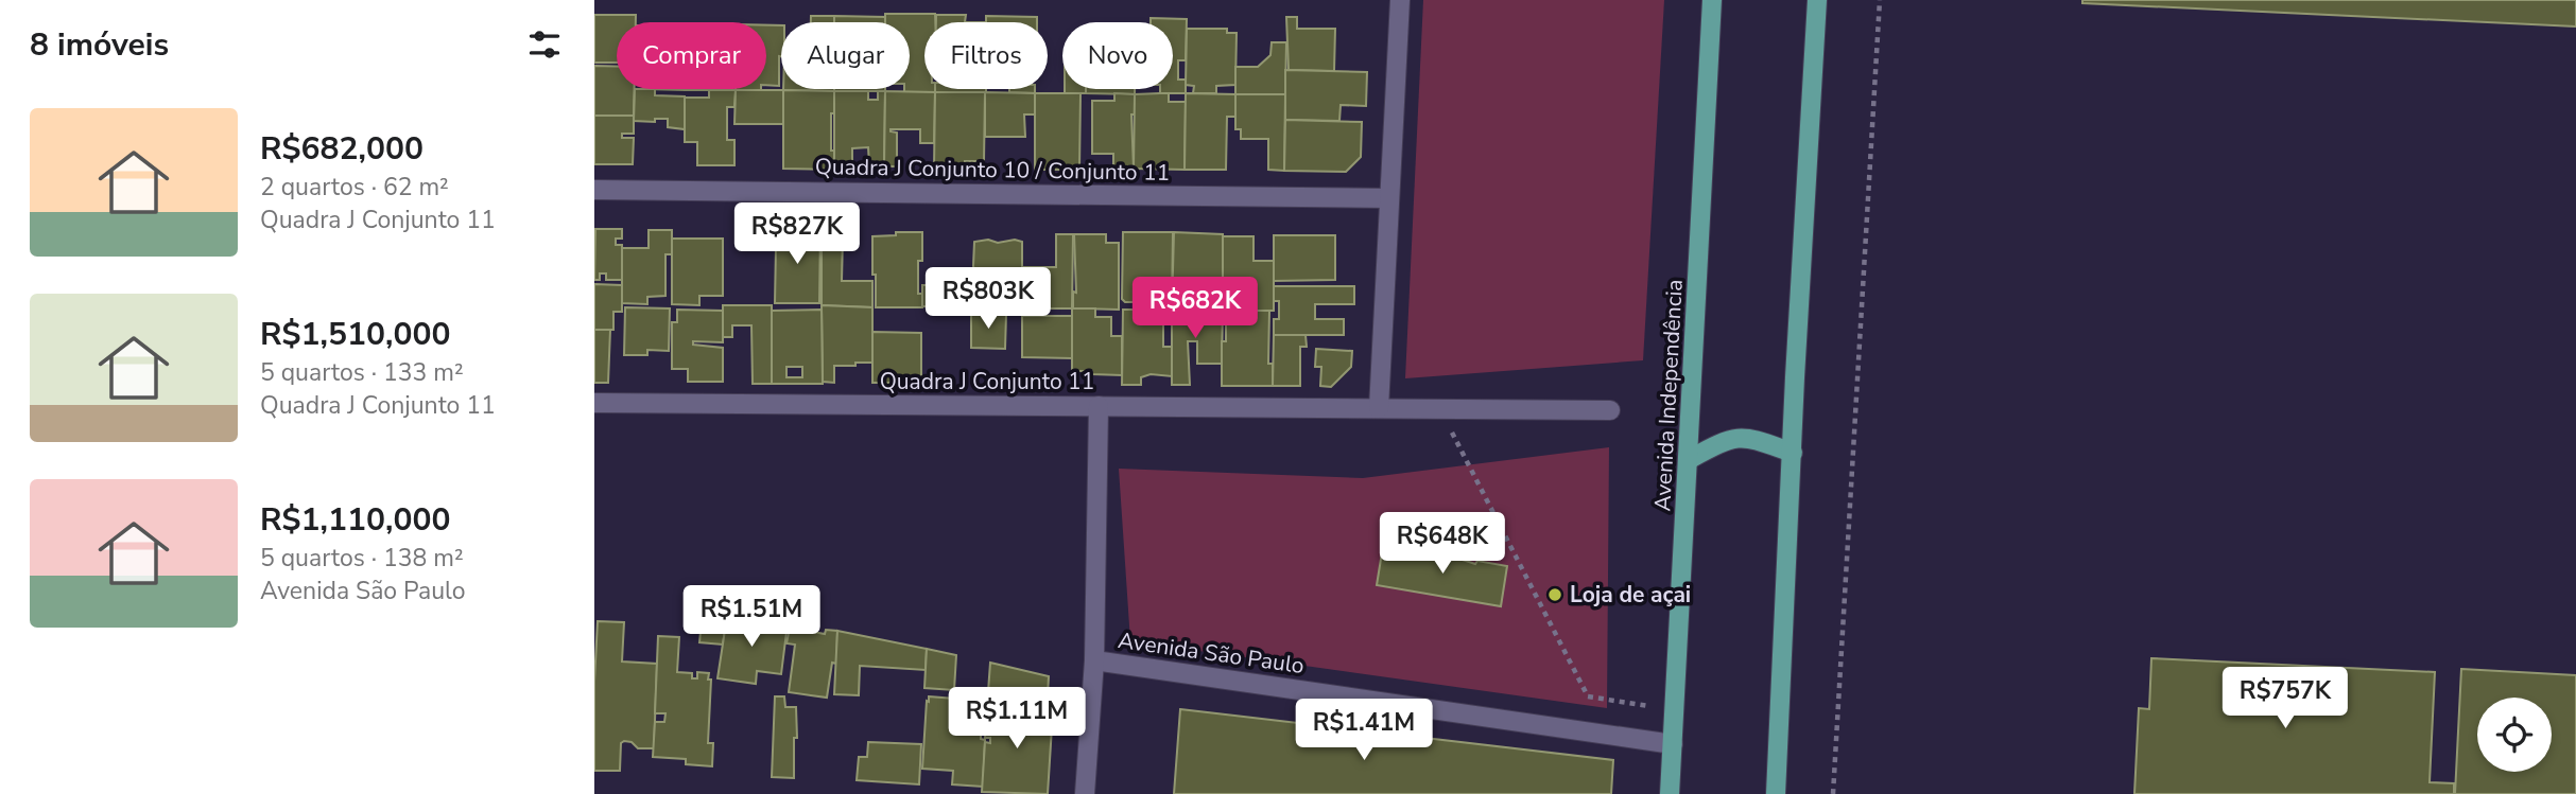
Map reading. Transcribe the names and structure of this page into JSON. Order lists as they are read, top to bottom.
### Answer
{
  "streets": {
    "main road": ["Avenida Independência"],
    "street": ["Quadra J Conjunto 10 / Conjunto 11", "Quadra J Conjunto 11", "Avenida São Paulo"]
  },
  "crossings": [
    ["Avenida Independência", "Avenida São Paulo"]
  ],
  "places": ["Loja de açai"],
  "page": {
    "heading": "8 imóveis",
    "chip": [
      "Comprar",
      "Alugar",
      "Filtros",
      "Novo"
    ],
    "list": [
      {
        "name": "R$682,000",
        "note": "2 quartos · 62 m² · Quadra J Conjunto 11"
      },
      {
        "name": "R$1,510,000",
        "note": "5 quartos · 133 m² · Quadra J Conjunto 11"
      },
      {
        "name": "R$1,110,000",
        "note": "5 quartos · 138 m² · Avenida São Paulo"
      }
    ],
    "price": [
      "R$827K",
      "R$803K",
      "R$682K",
      "R$648K",
      "R$1.51M",
      "R$757K",
      "R$1.11M",
      "R$1.41M"
    ]
  }
}
